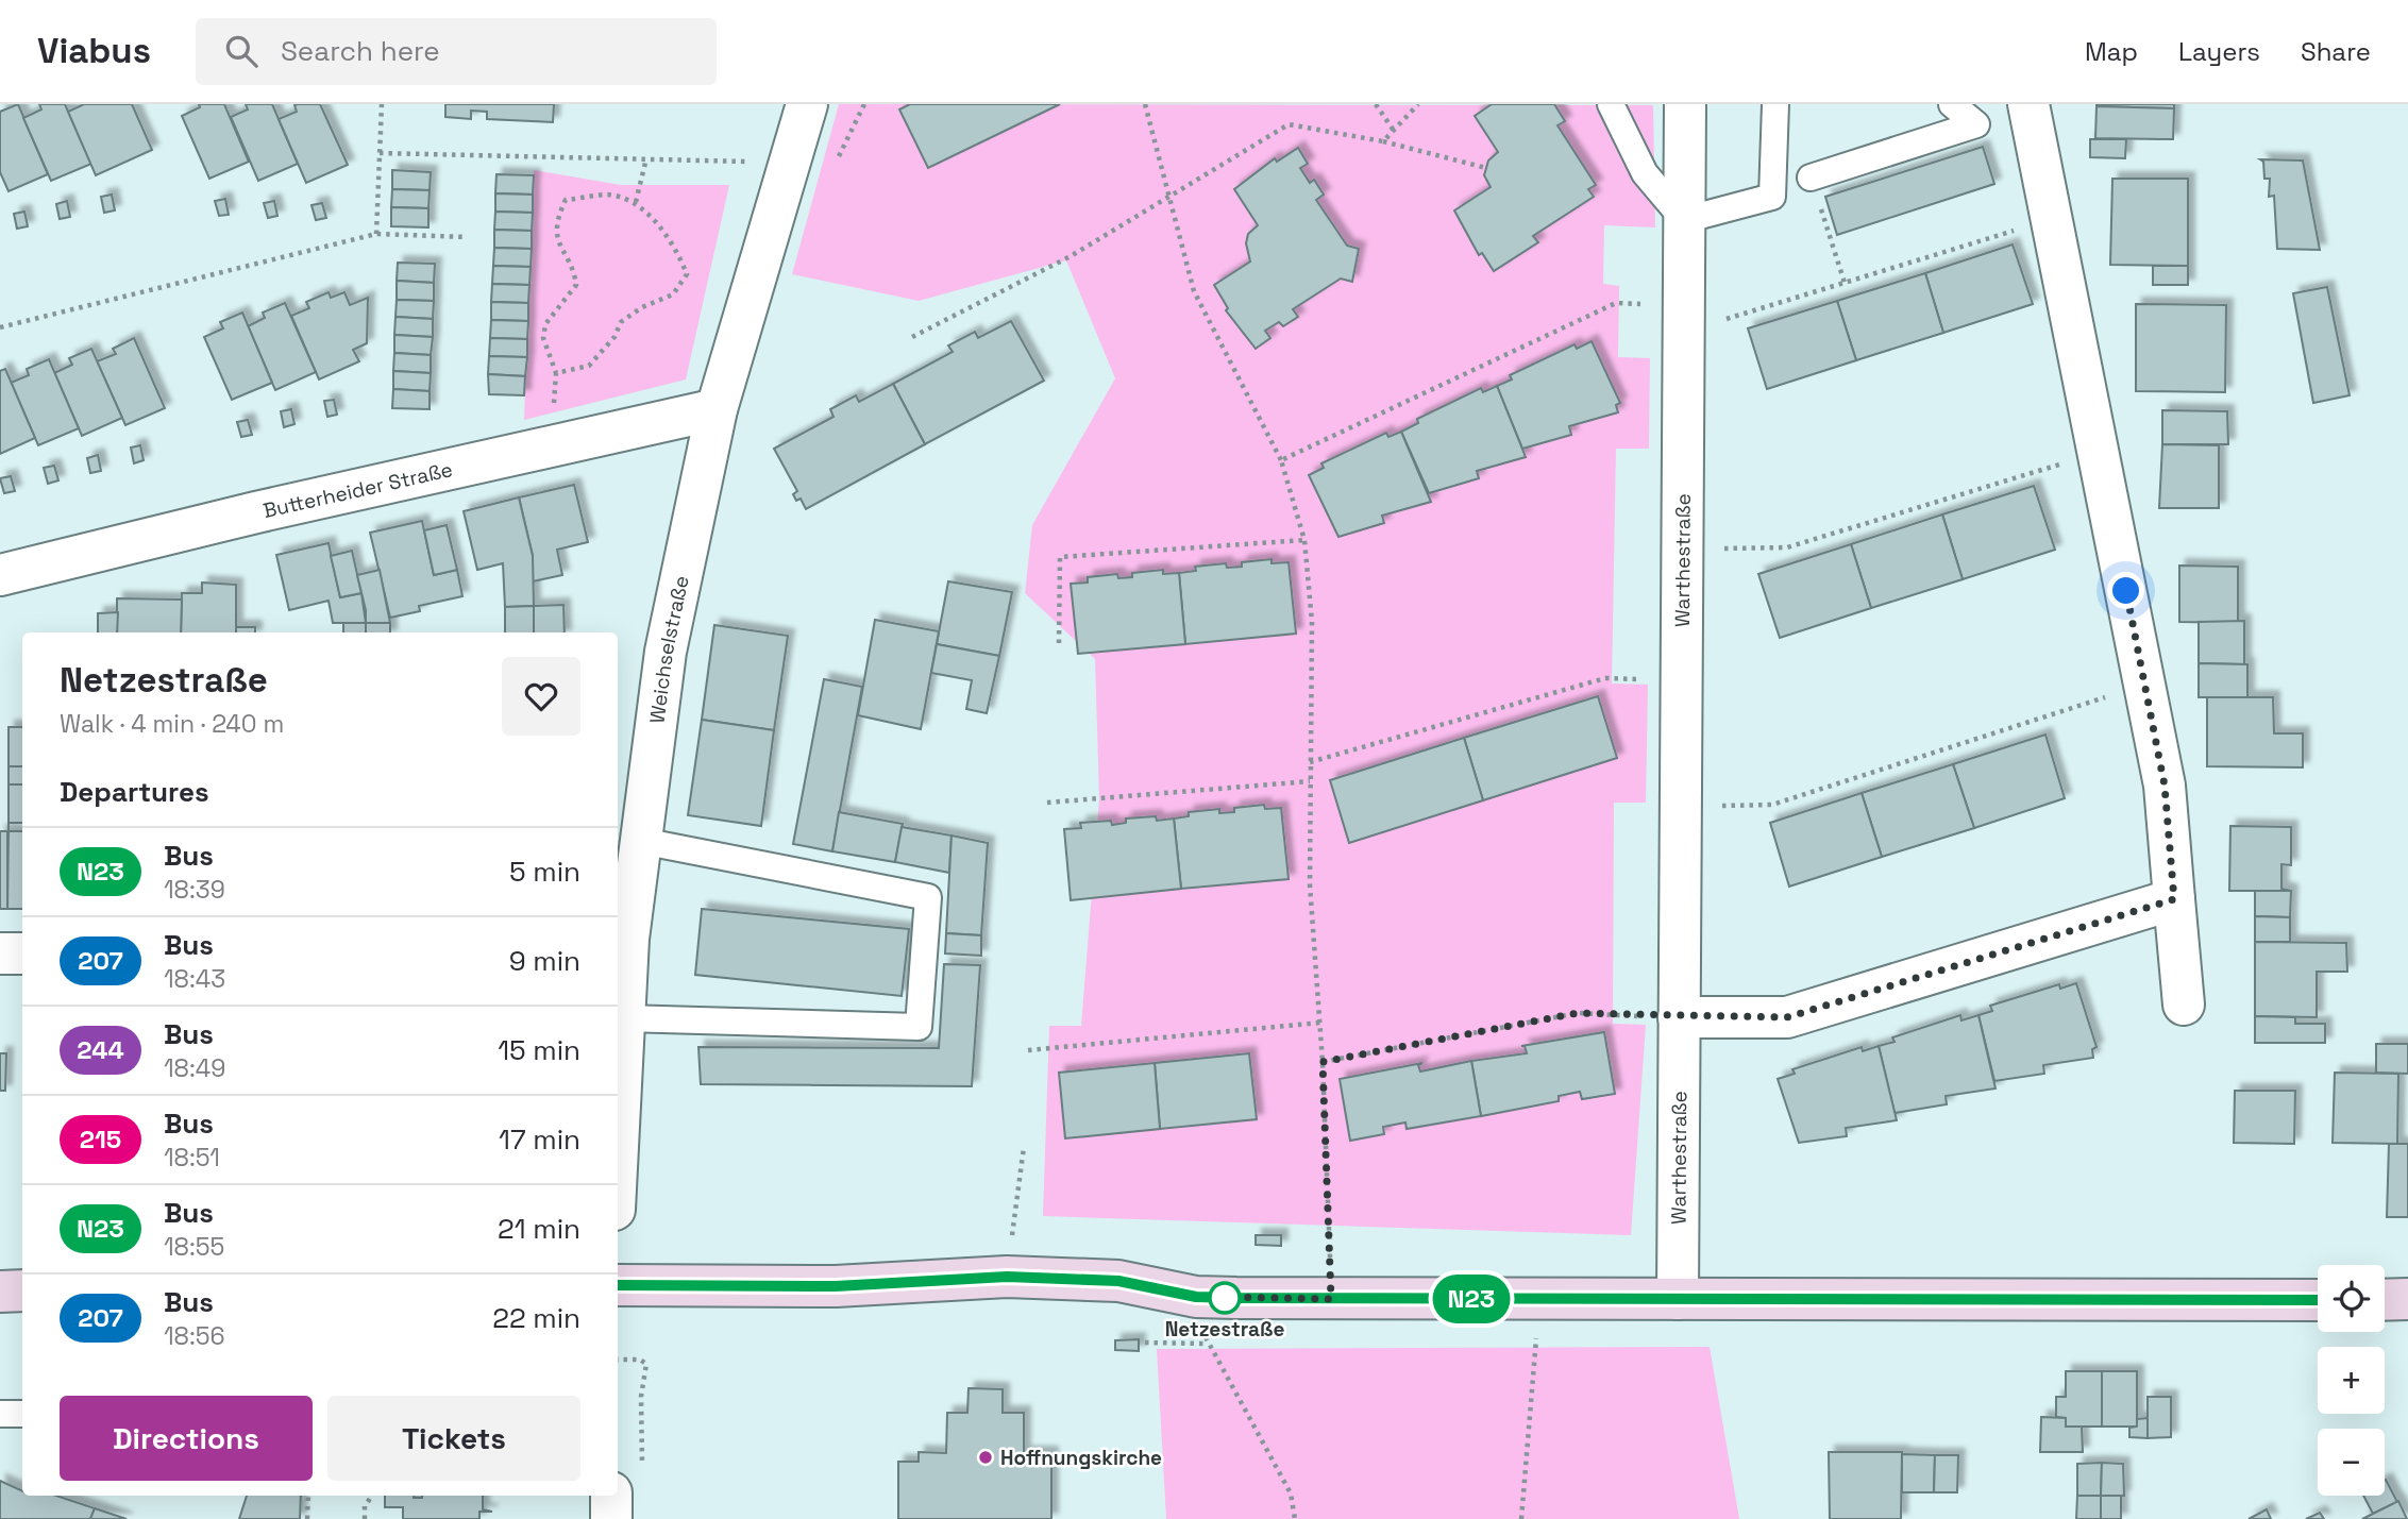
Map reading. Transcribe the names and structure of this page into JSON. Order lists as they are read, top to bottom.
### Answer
{
  "streets": {
    "street": ["Butterheider Straße", "Warthestraße", "Weichselstraße"]
  },
  "crossings": [
    ["Butterheider Straße", "Weichselstraße"]
  ],
  "places": ["Netzestraße", "Hoffnungskirche"],
  "lines": ["bus line N23"],
  "page": {
    "header": "Viabus",
    "search": "Search here",
    "nav": ["Map", "Layers", "Share"],
    "on_map": "N23",
    "heading": [
      ["Netzestraße", "Walk · 4 min · 240 m"],
      "Departures"
    ],
    "list": [
      {
        "mark": "N23",
        "name": "Bus",
        "note": "18:39",
        "value": "5 min"
      },
      {
        "mark": "207",
        "name": "Bus",
        "note": "18:43",
        "value": "9 min"
      },
      {
        "mark": "244",
        "name": "Bus",
        "note": "18:49",
        "value": "15 min"
      },
      {
        "mark": "215",
        "name": "Bus",
        "note": "18:51",
        "value": "17 min"
      },
      {
        "mark": "N23",
        "name": "Bus",
        "note": "18:55",
        "value": "21 min"
      },
      {
        "mark": "207",
        "name": "Bus",
        "note": "18:56",
        "value": "22 min"
      }
    ],
    "map_buttons": ["+", "−"],
    "buttons": ["Directions", "Tickets"]
  }
}
